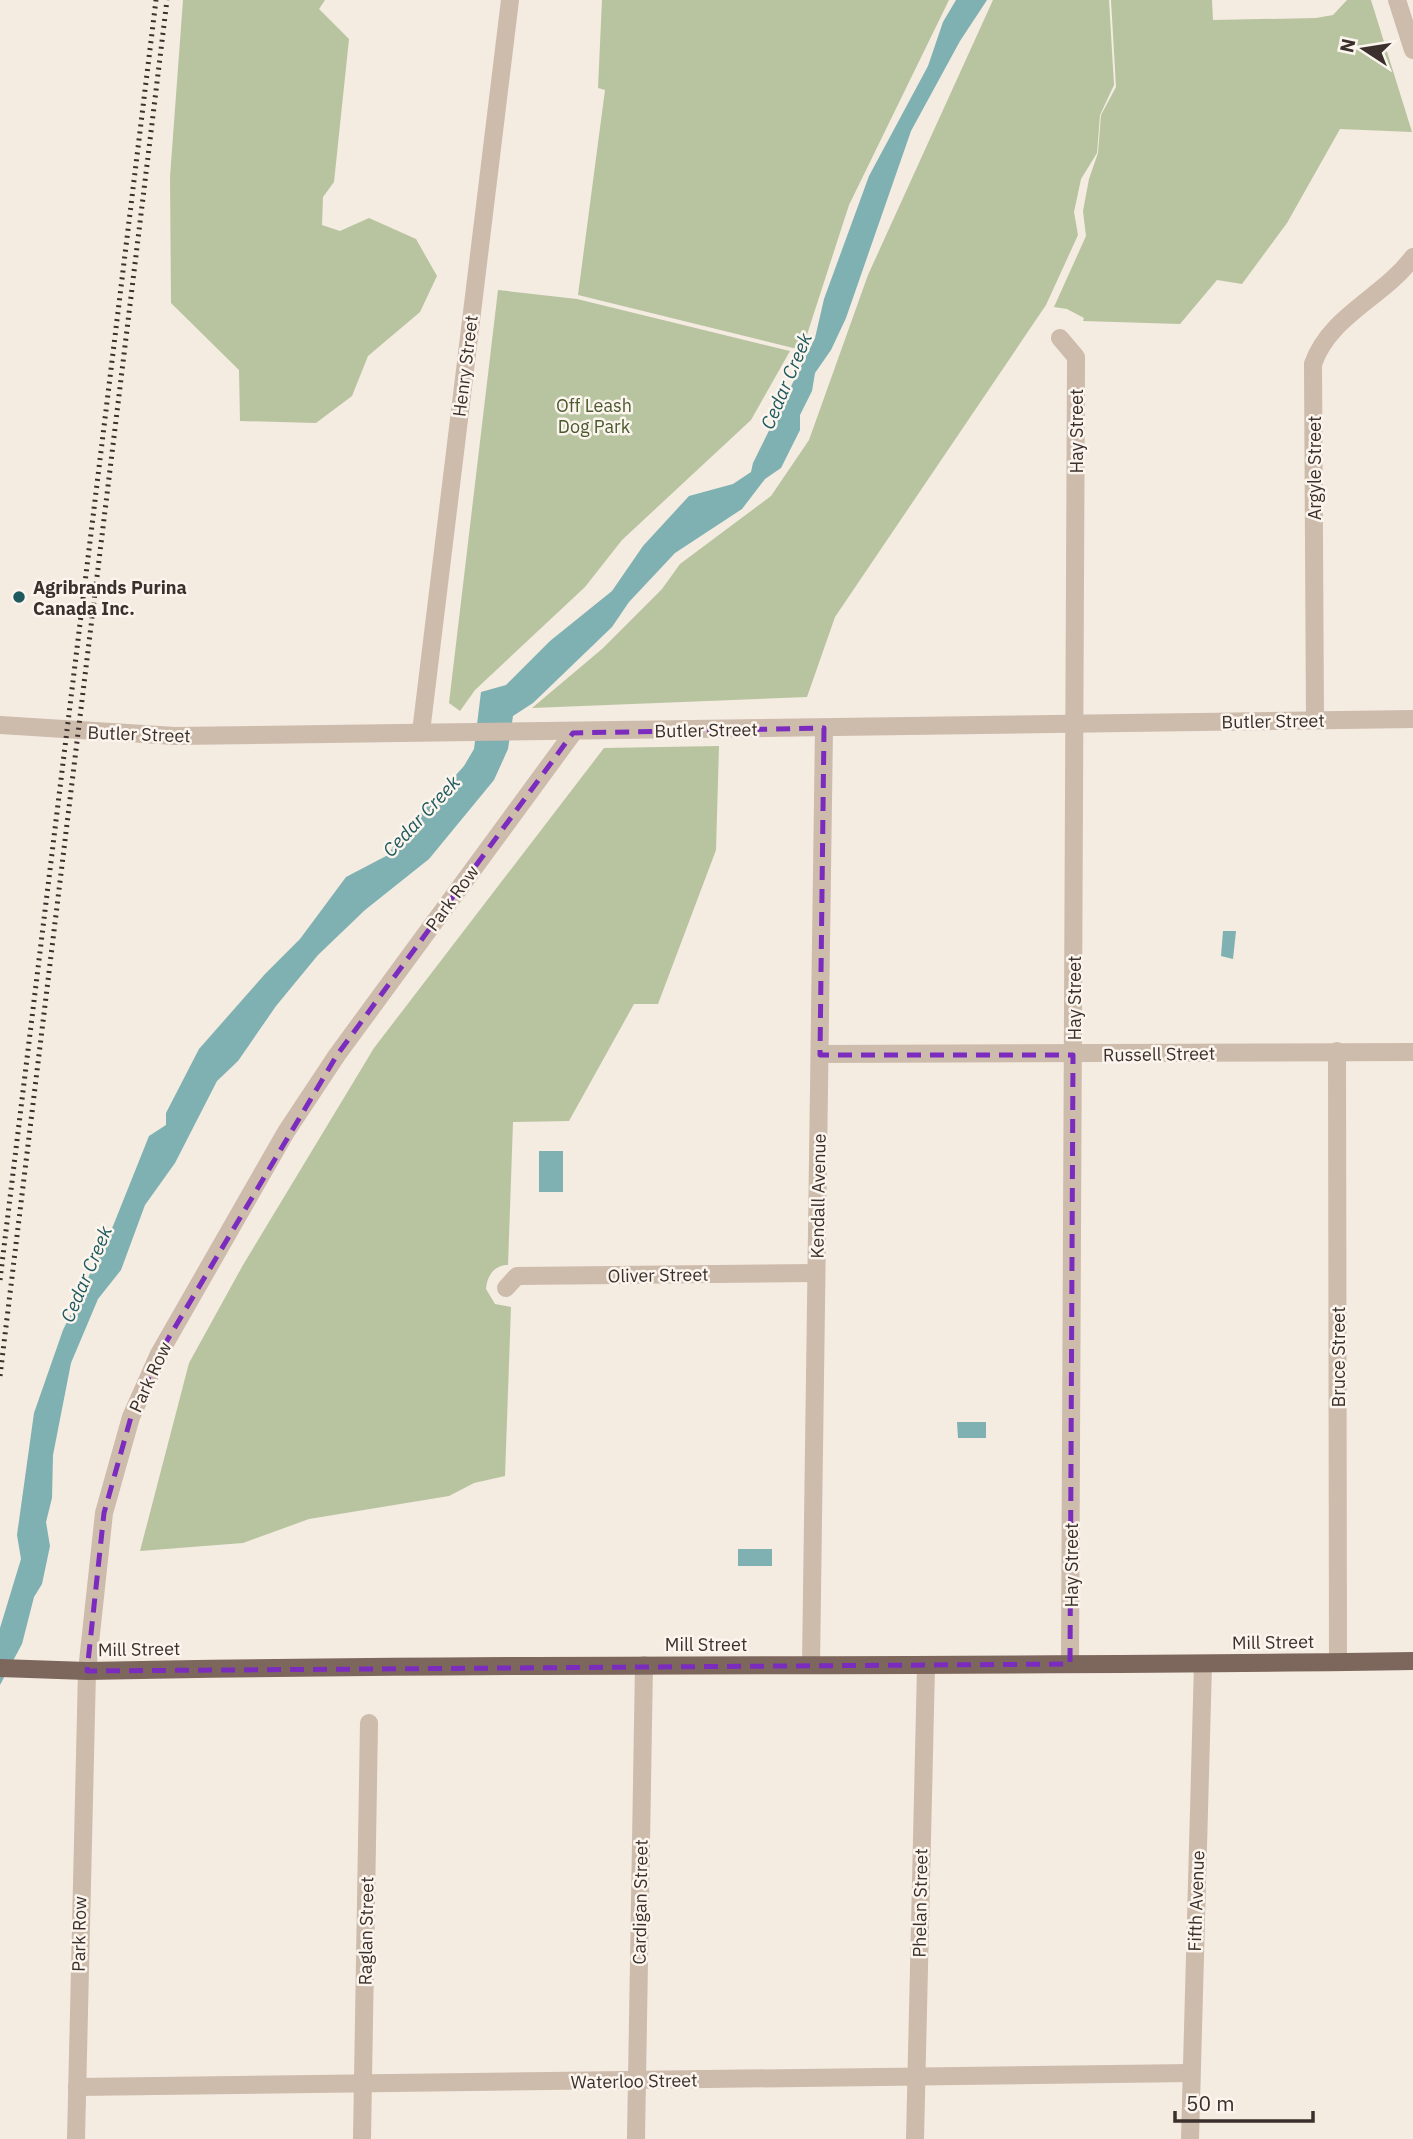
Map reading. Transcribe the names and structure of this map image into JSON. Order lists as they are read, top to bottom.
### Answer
{
  "streets": {
    "main road": ["Mill Street"],
    "street": [
      "Henry Street",
      "Hay Street",
      "Argyle Street",
      "Butler Street",
      "Park Row",
      "Russell Street",
      "Kendall Avenue",
      "Oliver Street",
      "Bruce Street",
      "Fifth Avenue",
      "Cardigan Street",
      "Phelan Street",
      "Raglan Street",
      "Waterloo Street"
    ]
  },
  "crossings": [
    ["Henry Street", "Butler Street"],
    ["Hay Street", "Butler Street"],
    ["Hay Street", "Russell Street"],
    ["Hay Street", "Mill Street"],
    ["Argyle Street", "Butler Street"],
    ["Butler Street", "Park Row"],
    ["Butler Street", "Kendall Avenue"],
    ["Park Row", "Mill Street"],
    ["Park Row", "Waterloo Street"],
    ["Russell Street", "Kendall Avenue"],
    ["Russell Street", "Bruce Street"],
    ["Kendall Avenue", "Oliver Street"],
    ["Kendall Avenue", "Mill Street"],
    ["Bruce Street", "Mill Street"],
    ["Mill Street", "Fifth Avenue"],
    ["Mill Street", "Cardigan Street"],
    ["Mill Street", "Phelan Street"],
    ["Fifth Avenue", "Waterloo Street"],
    ["Cardigan Street", "Waterloo Street"],
    ["Phelan Street", "Waterloo Street"],
    ["Raglan Street", "Waterloo Street"]
  ],
  "water": ["Cedar Creek"],
  "parks": ["Off Leash Dog Park"],
  "places": ["Agribrands Purina Canada Inc."],
  "scale_bar": "50 m",
  "north": "left"
}
